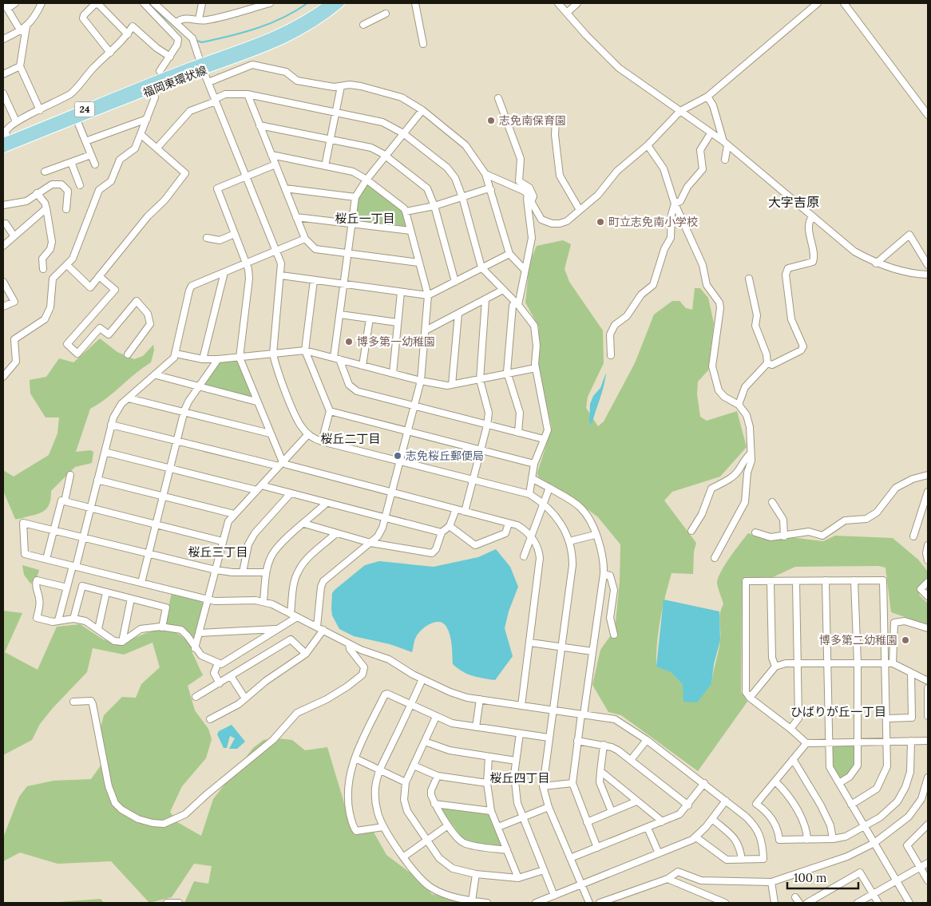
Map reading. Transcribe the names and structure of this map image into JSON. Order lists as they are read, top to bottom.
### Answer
{
  "streets": {
    "main road": ["福岡東環状線", "24"]
  },
  "districts": [
    "大字吉原",
    "桜丘一丁目",
    "桜丘二丁目",
    "桜丘三丁目",
    "ひばりが丘一丁目",
    "桜丘四丁目"
  ],
  "places": [
    "志免南保育園",
    "町立志免南小学校",
    "博多第一幼稚園",
    "志免桜丘郵便局",
    "博多第二幼稚園"
  ],
  "scale_bar": "100 m"
}
